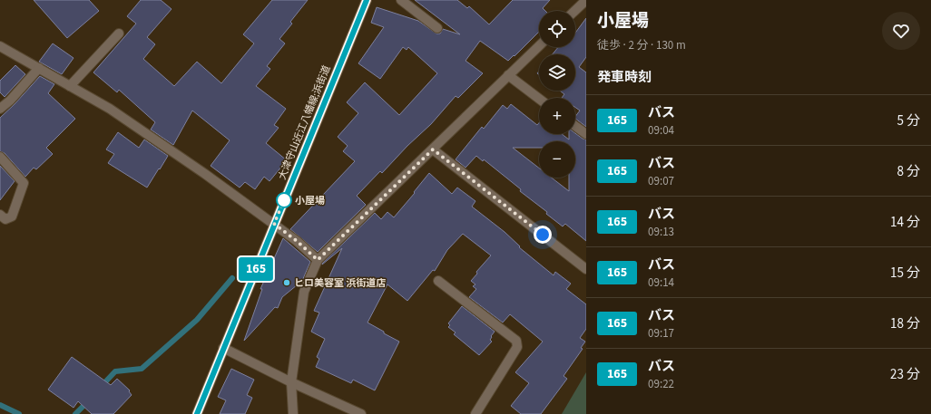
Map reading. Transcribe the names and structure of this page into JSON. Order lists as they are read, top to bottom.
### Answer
{
  "streets": {
    "main road": ["大津守山近江八幡線;浜街道"]
  },
  "places": ["小屋場", "ヒロ美容室 浜街道店"],
  "lines": ["bus line 165"],
  "page": {
    "on_map": "165",
    "heading": [
      ["小屋場", "徒歩 · 2 分 · 130 m"],
      "発車時刻"
    ],
    "map_buttons": ["+", "−"],
    "list": [
      {
        "mark": "165",
        "name": "バス",
        "note": "09:04",
        "value": "5 分"
      },
      {
        "mark": "165",
        "name": "バス",
        "note": "09:07",
        "value": "8 分"
      },
      {
        "mark": "165",
        "name": "バス",
        "note": "09:13",
        "value": "14 分"
      },
      {
        "mark": "165",
        "name": "バス",
        "note": "09:14",
        "value": "15 分"
      },
      {
        "mark": "165",
        "name": "バス",
        "note": "09:17",
        "value": "18 分"
      },
      {
        "mark": "165",
        "name": "バス",
        "note": "09:22",
        "value": "23 分"
      }
    ]
  }
}
